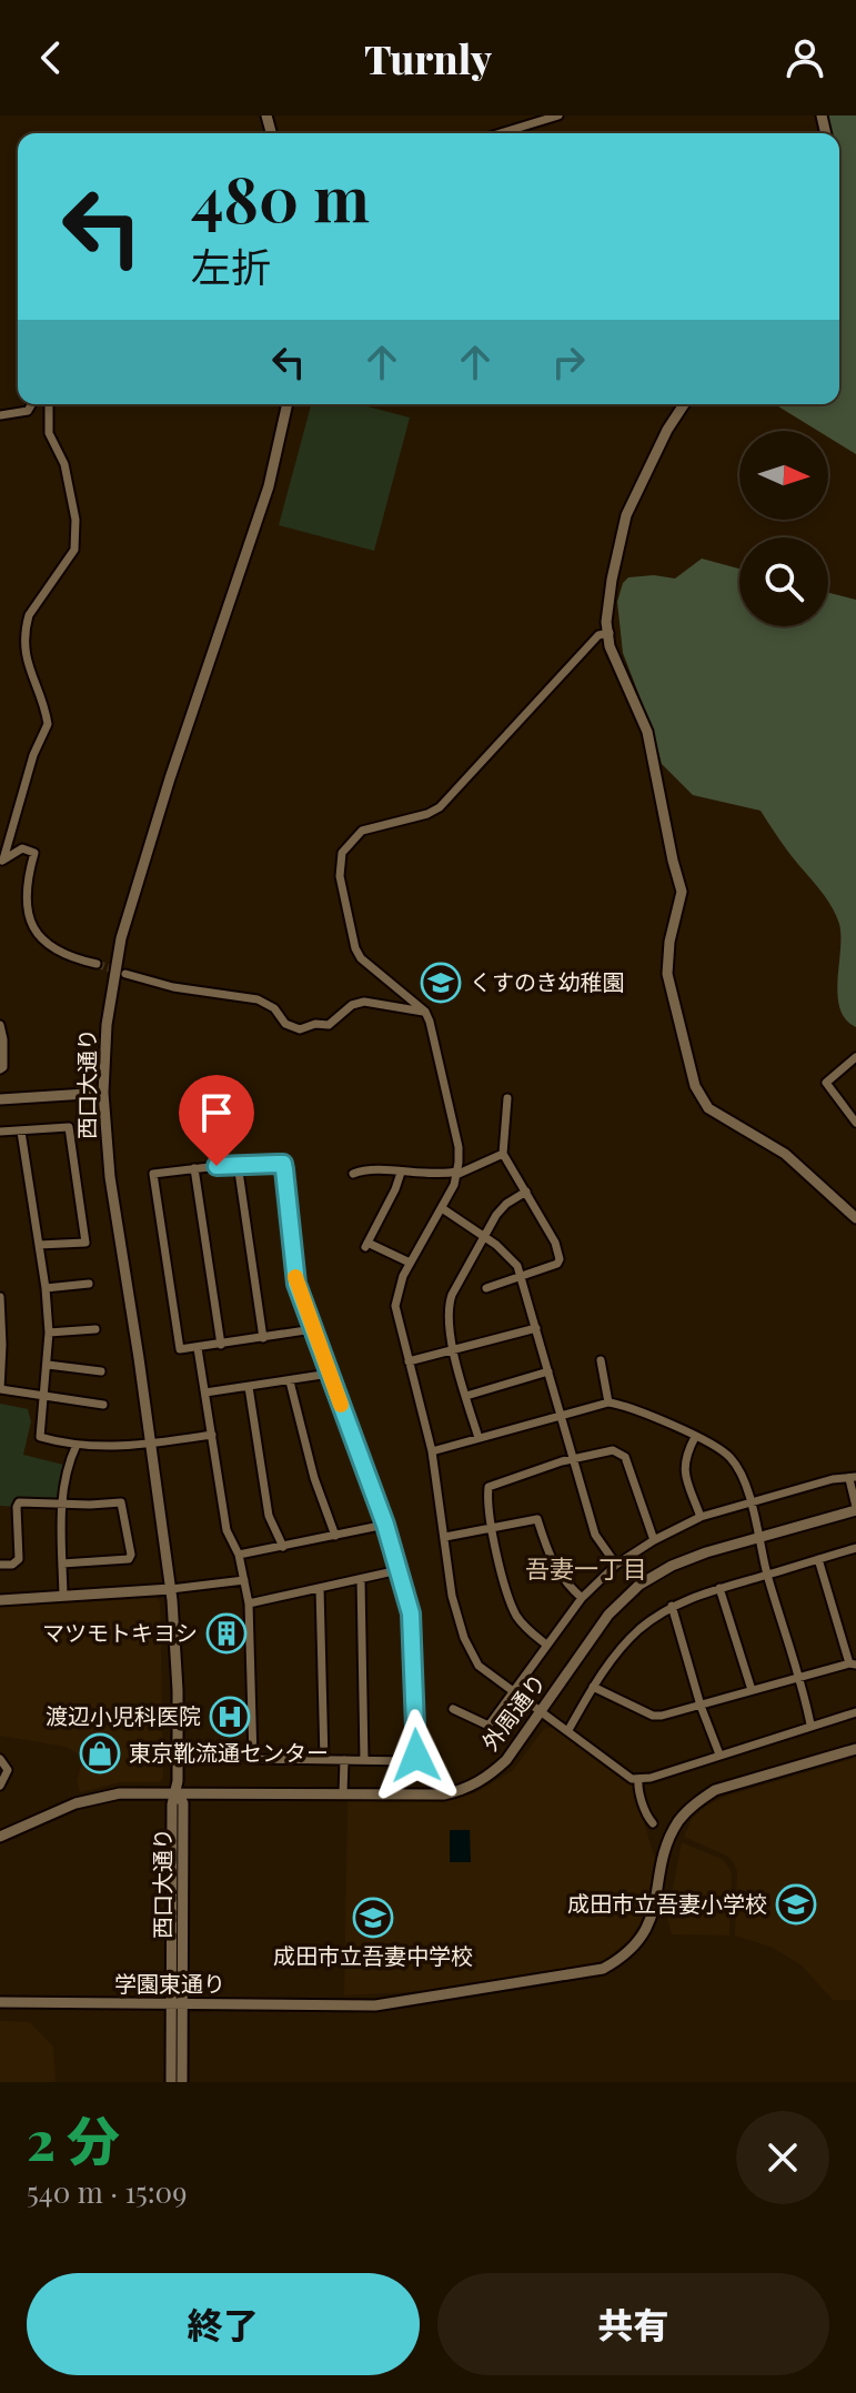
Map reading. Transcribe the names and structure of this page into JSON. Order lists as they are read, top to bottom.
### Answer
{
  "streets": {
    "street": ["西口大通り", "外周通り", "学園東通り"]
  },
  "crossings": [
    ["西口大通り", "外周通り"],
    ["西口大通り", "学園東通り"]
  ],
  "districts": ["吾妻一丁目"],
  "places": {
    "school or university": ["くすのき幼稚園", "成田市立吾妻小学校", "成田市立吾妻中学校"],
    "building": ["マツモトキヨシ"],
    "hospital": ["渡辺小児科医院"],
    "shop": ["東京靴流通センター"]
  },
  "north": "right",
  "page": {
    "header": "Turnly",
    "turn": ["480 m", "左折"],
    "heading": ["2 分", "540 m · 15:09"],
    "buttons": ["終了", "共有"]
  }
}
